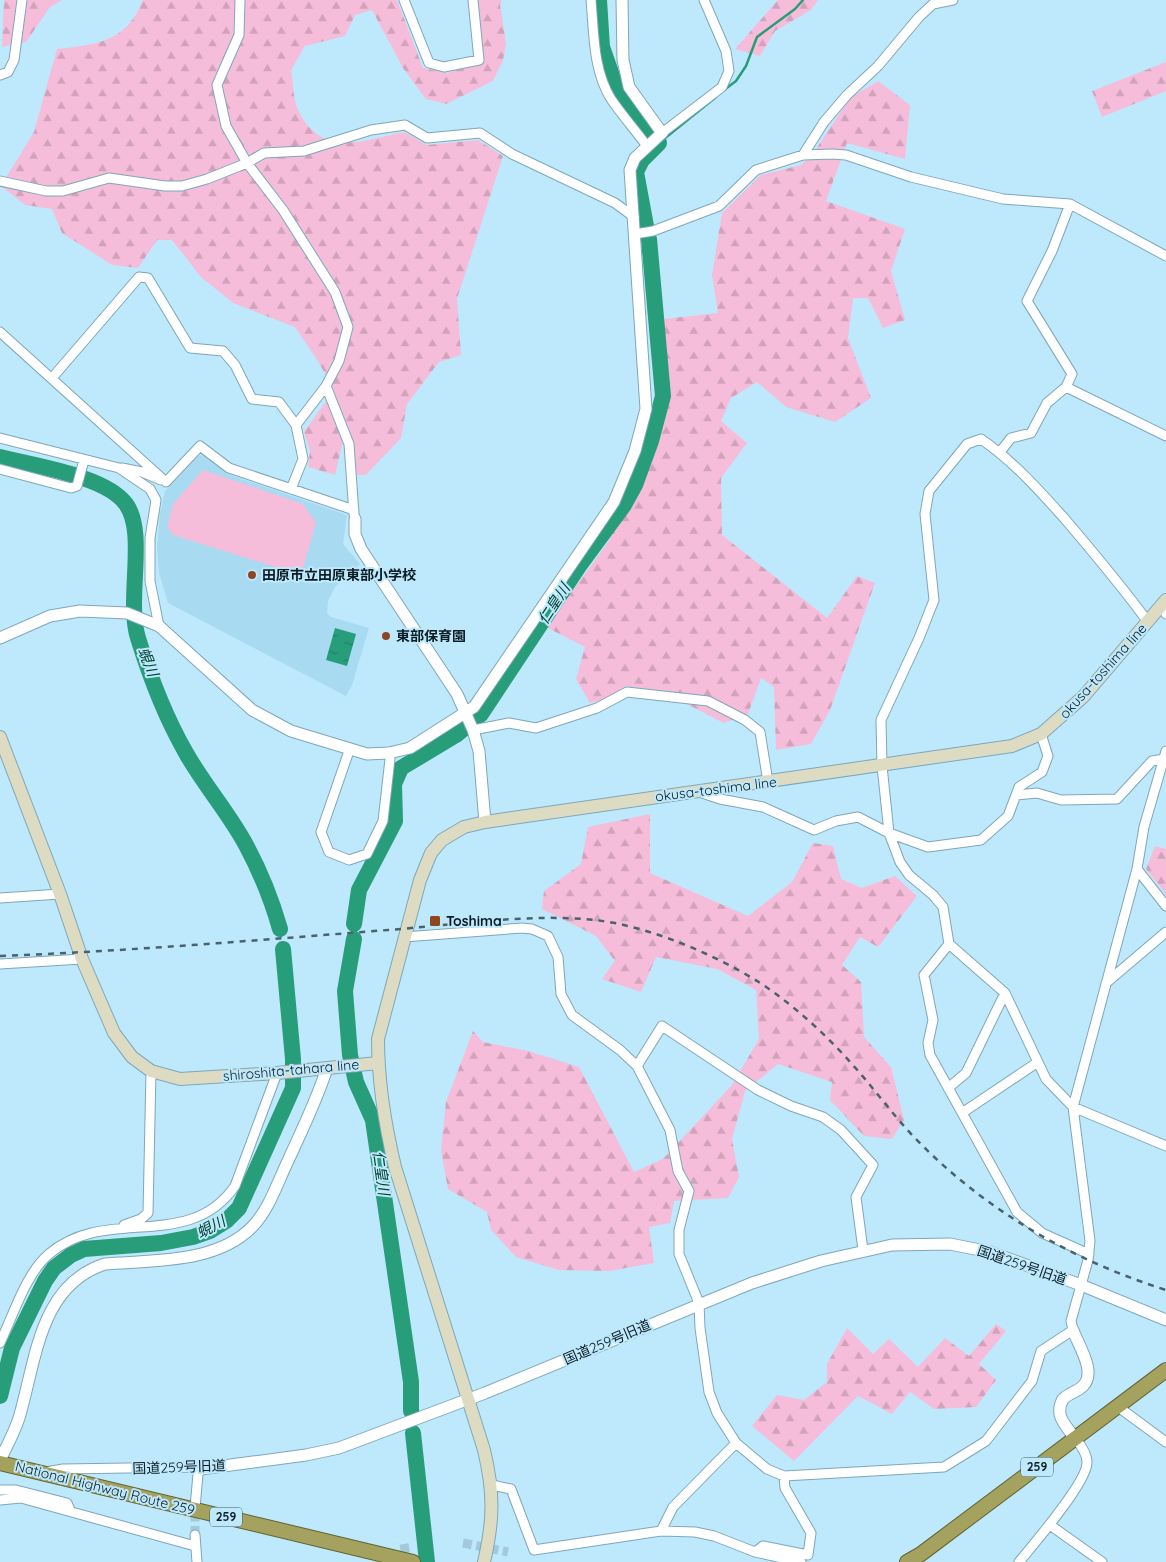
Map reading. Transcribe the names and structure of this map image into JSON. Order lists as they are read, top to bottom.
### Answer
{
  "streets": {
    "highway": ["259", "National Highway Route 259"],
    "main road": ["okusa-toshima line", "shiroshita-tahara line"],
    "street": ["国道259号旧道"]
  },
  "crossings": [
    ["okusa-toshima line", "shiroshita-tahara line"],
    ["shiroshita-tahara line", "国道259号旧道"],
    ["国道259号旧道", "National Highway Route 259"]
  ],
  "water": ["仁皇川", "蜆川"],
  "places": {
    "other": ["田原市立田原東部小学校", "東部保育園"],
    "transit": ["Toshima"]
  }
}
